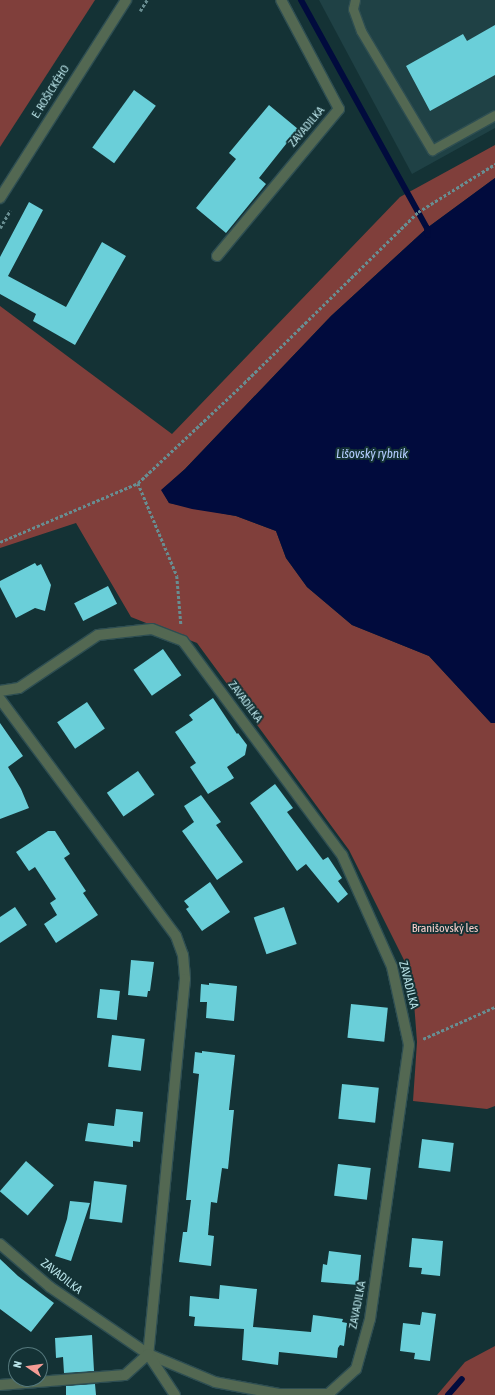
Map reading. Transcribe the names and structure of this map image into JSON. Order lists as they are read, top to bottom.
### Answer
{
  "streets": {
    "street": ["E. ROŠICKÉHO", "ZAVADILKA"]
  },
  "water": ["Lišovský rybník"],
  "parks": ["Branišovský les"],
  "north": "left"
}
